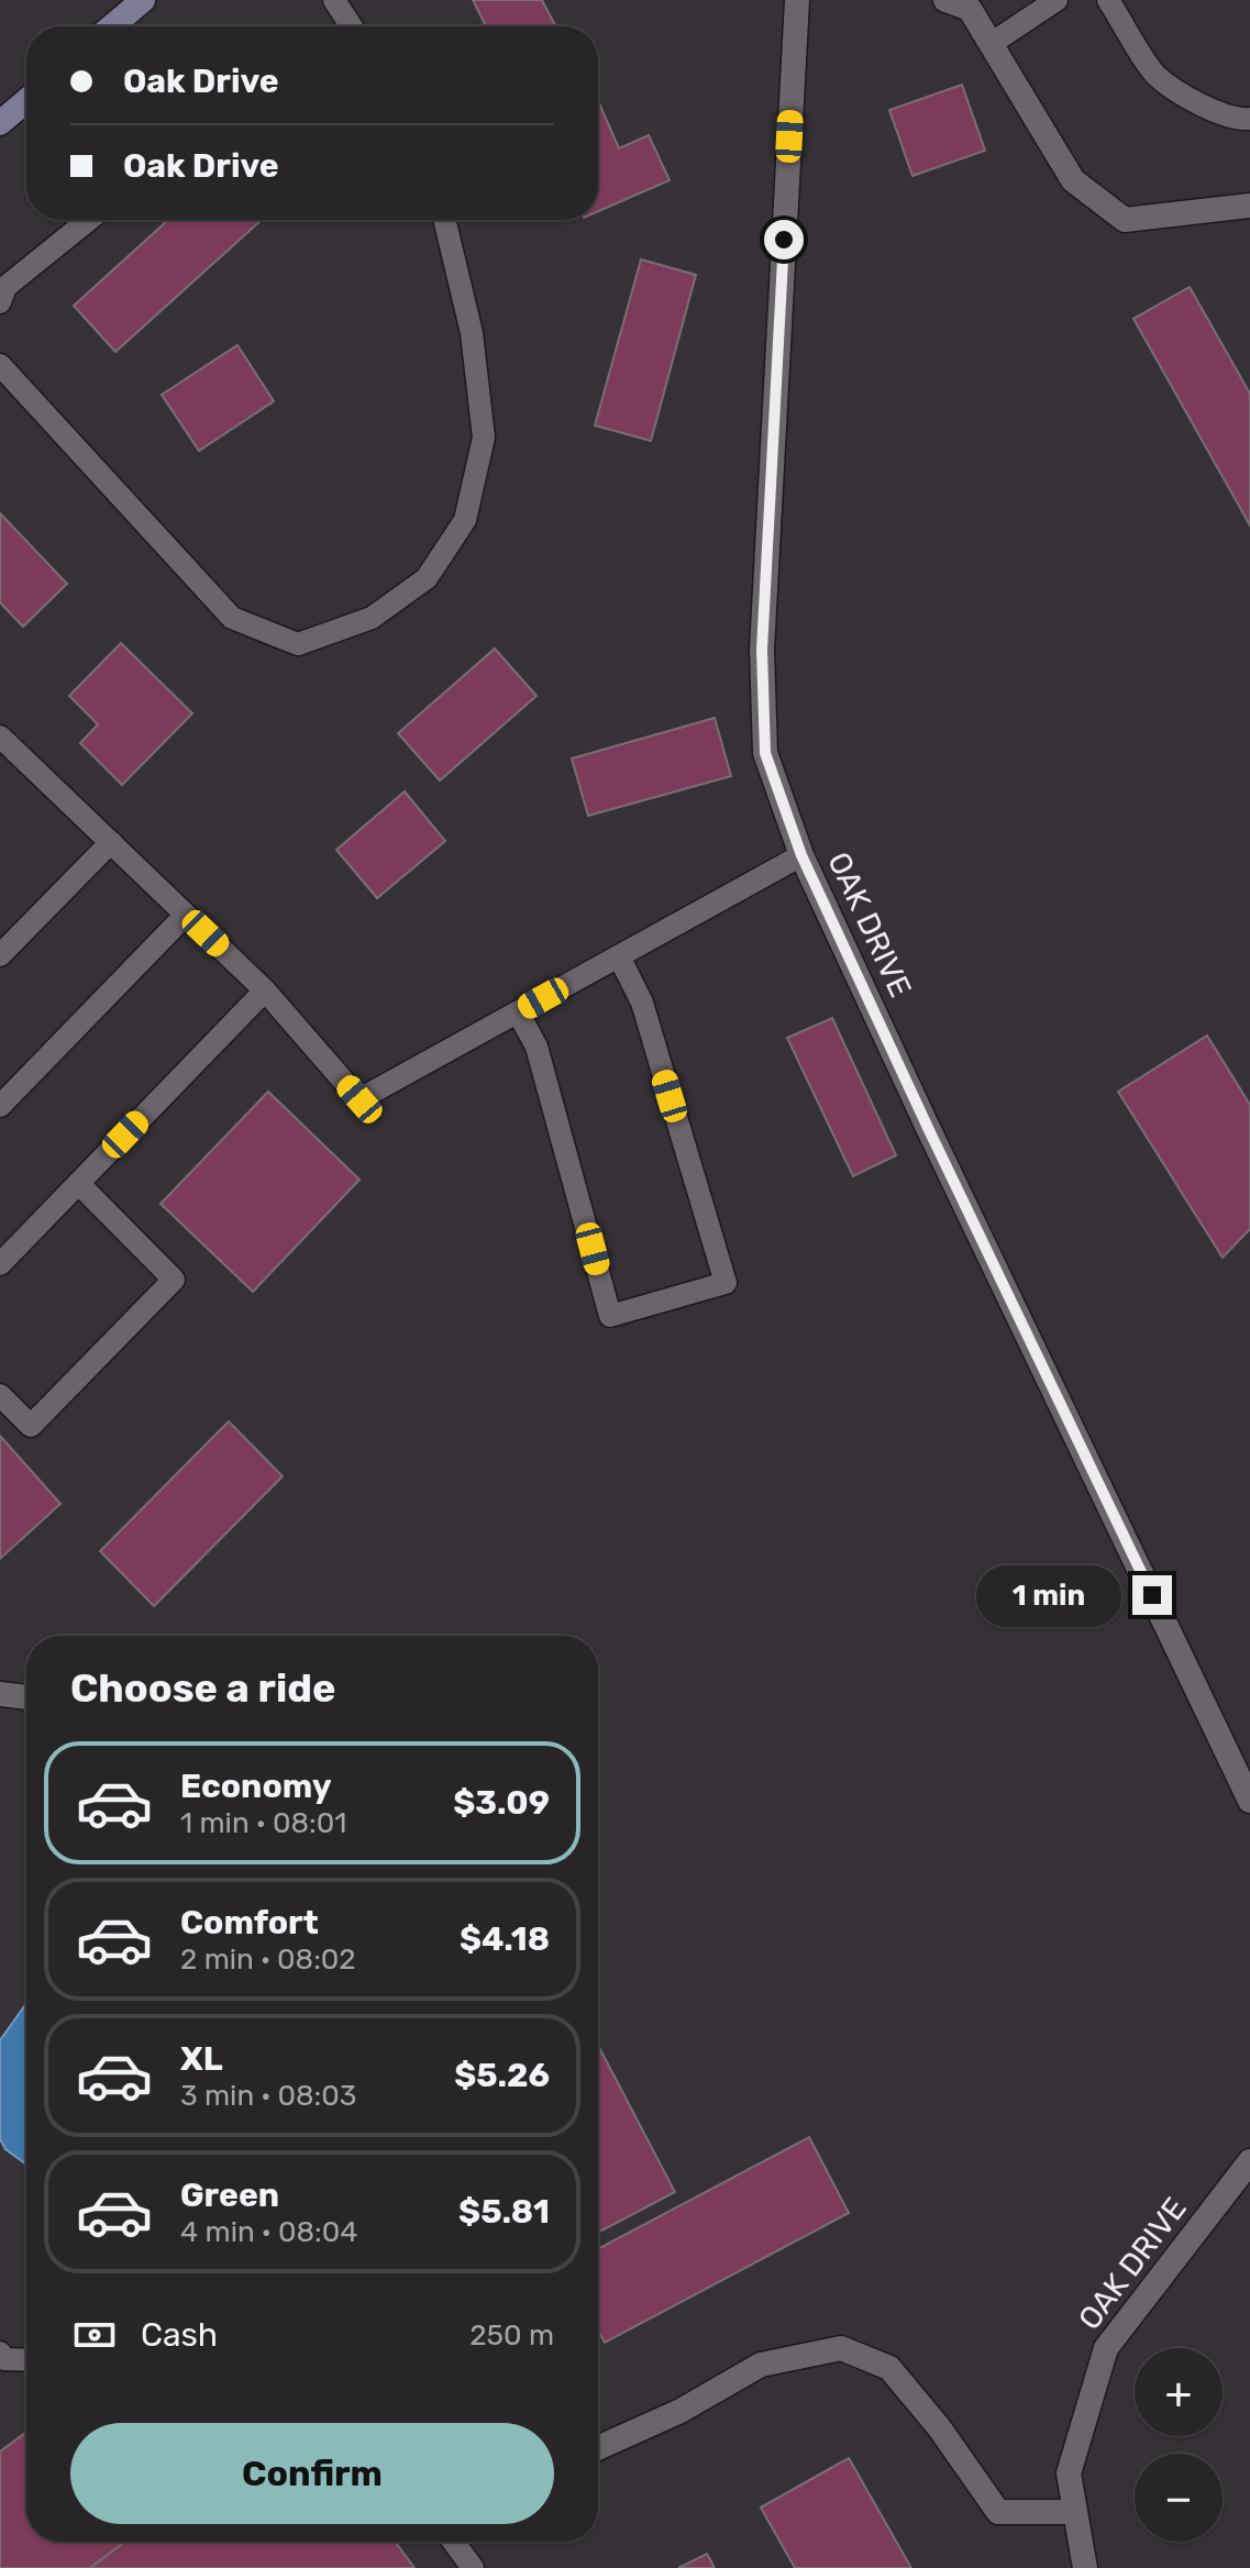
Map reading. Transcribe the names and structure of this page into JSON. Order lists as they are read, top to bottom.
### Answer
{
  "streets": {
    "street": ["OAK DRIVE"]
  },
  "page": {
    "banner": ["Oak Drive", "Oak Drive"],
    "bubble": "1 min",
    "heading": "Choose a ride",
    "list": [
      {
        "name": "Economy",
        "note": "1 min · 08:01",
        "value": "$3.09"
      },
      {
        "name": "Comfort",
        "note": "2 min · 08:02",
        "value": "$4.18"
      },
      {
        "name": "XL",
        "note": "3 min · 08:03",
        "value": "$5.26"
      },
      {
        "name": "Green",
        "note": "4 min · 08:04",
        "value": "$5.81"
      }
    ],
    "pay": ["Cash", "250 m"],
    "map_buttons": ["+", "−"],
    "buttons": "Confirm"
  }
}
